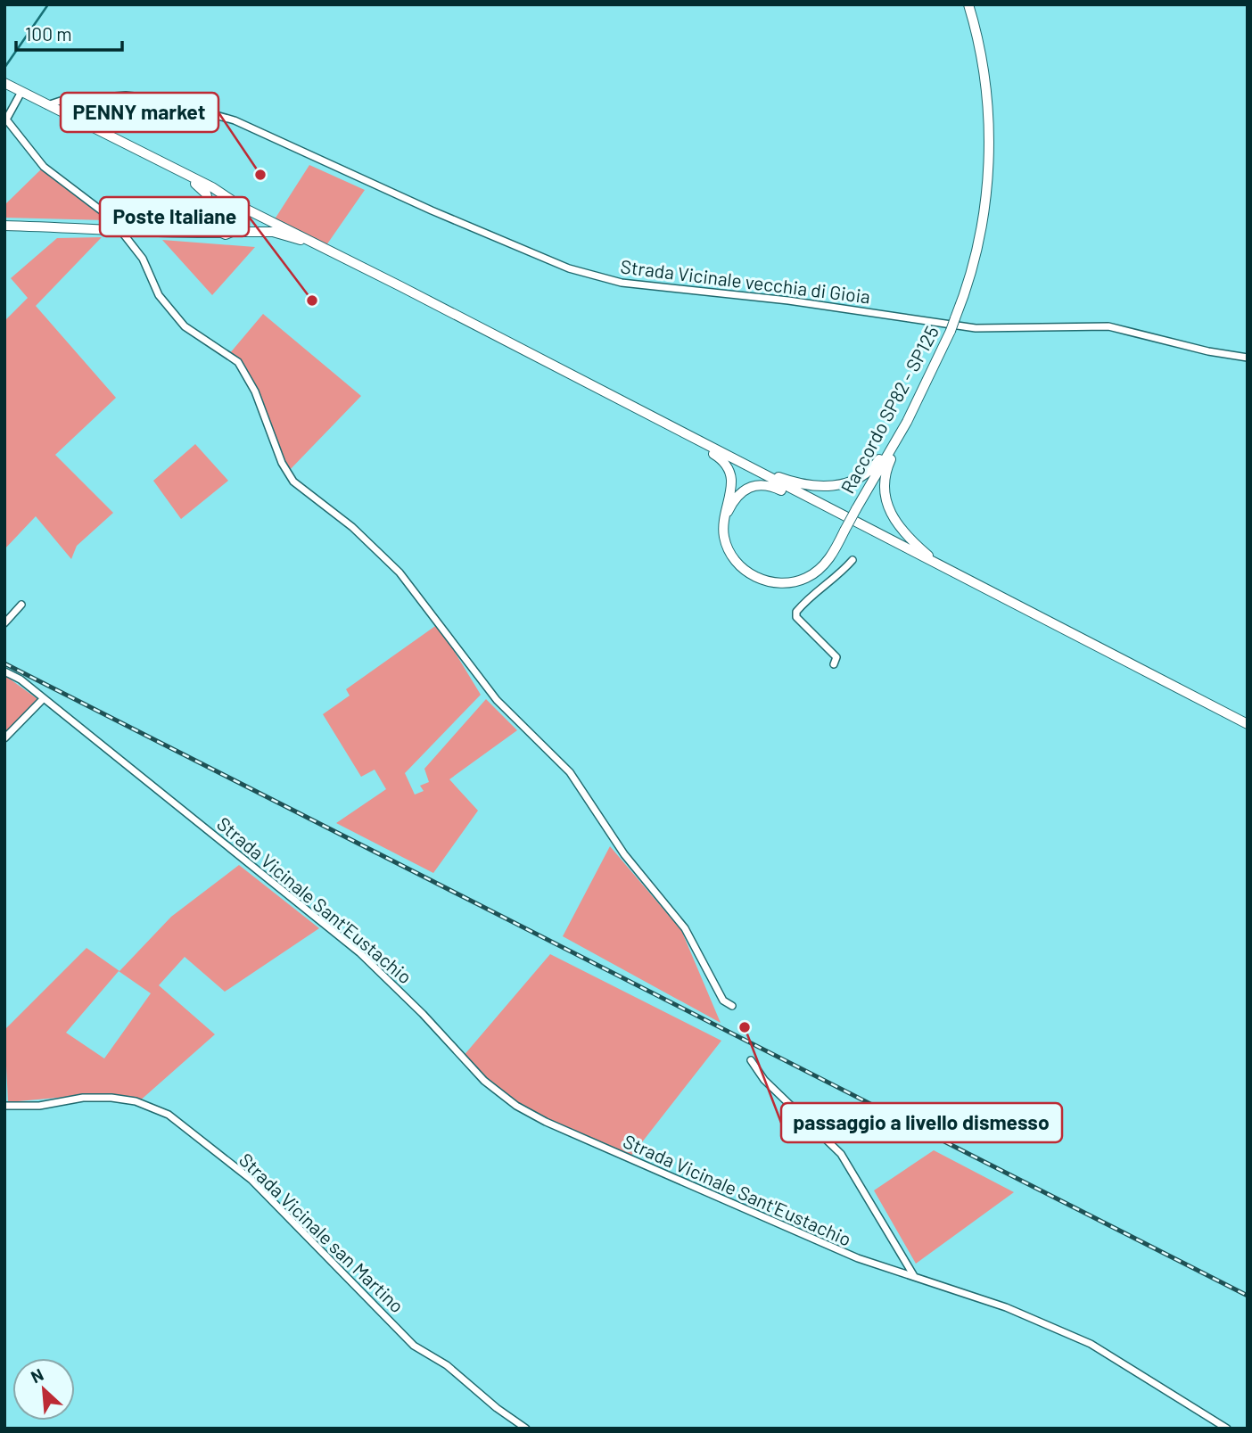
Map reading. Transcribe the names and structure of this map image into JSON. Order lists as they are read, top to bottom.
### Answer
{
  "streets": {
    "main road": ["Raccordo SP82 - SP125"],
    "street": ["Strada Vicinale vecchia di Gioia", "Strada Vicinale Sant'Eustachio", "Strada Vicinale san Martino"]
  },
  "places": ["PENNY market", "Poste Italiane", "passaggio a livello dismesso"],
  "scale_bar": "100 m",
  "north": "top left"
}
